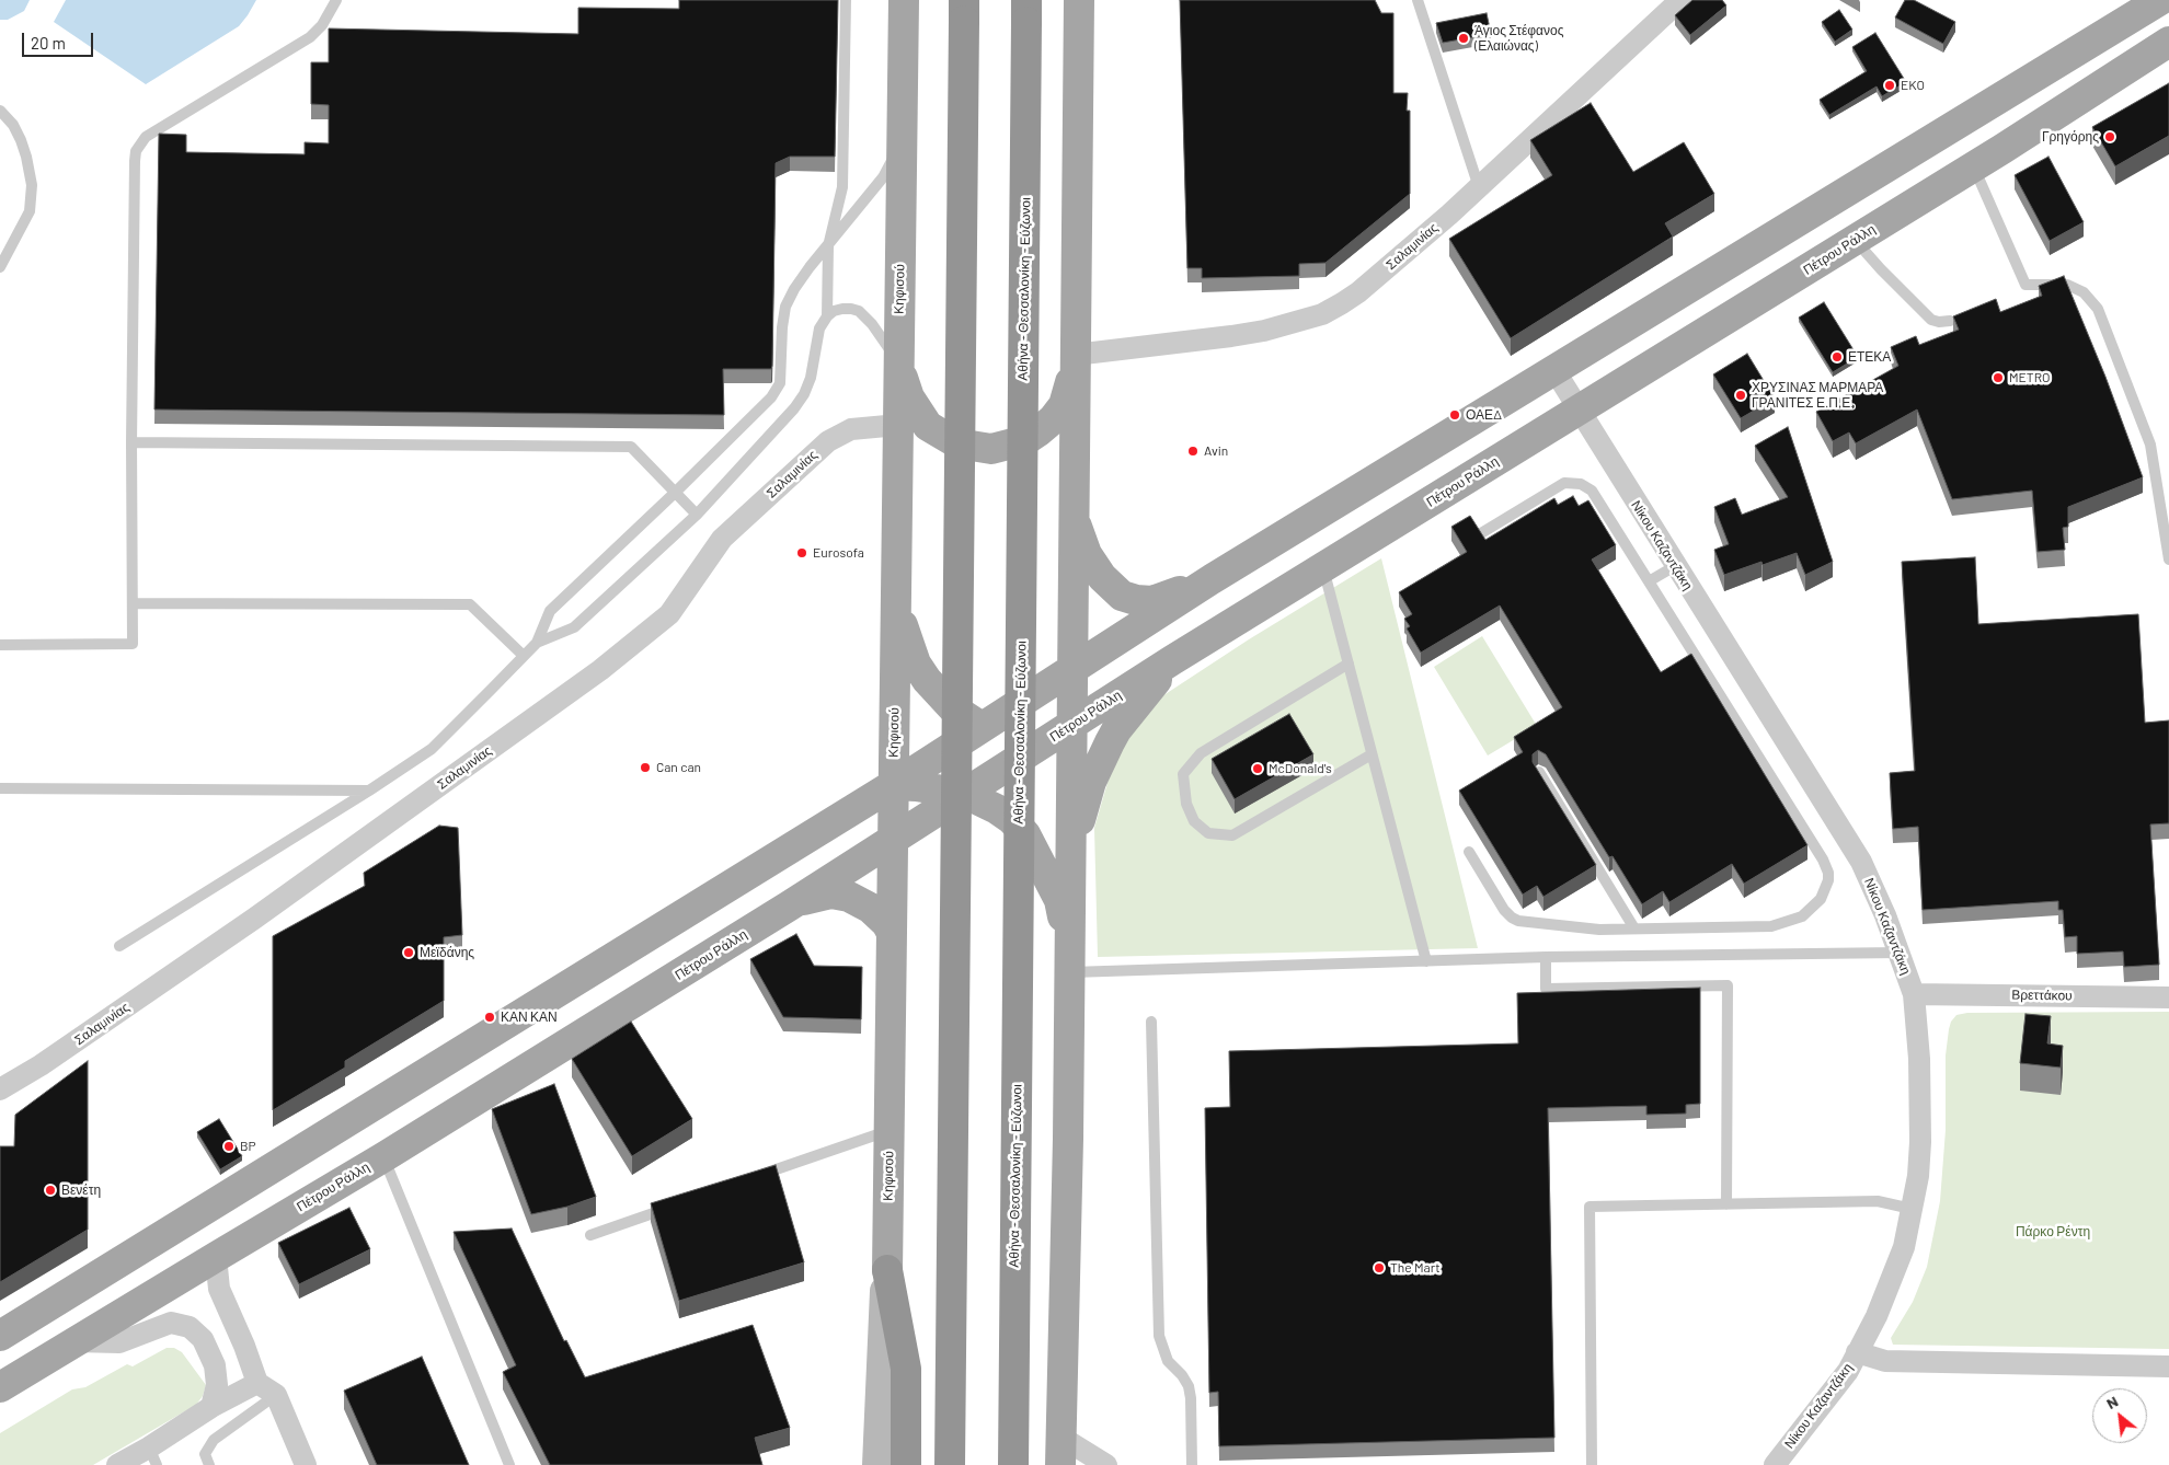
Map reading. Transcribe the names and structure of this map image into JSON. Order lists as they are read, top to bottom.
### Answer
{
  "streets": {
    "highway": ["Αθήνα - Θεσσαλονίκη - Εύζωνοι"],
    "main road": ["Πέτρου Ράλλη", "Κηφισού"],
    "street": ["Σαλαμινίας", "Νίκου Καζαντζάκη", "Βρεττάκου"]
  },
  "crossings": [
    ["Σαλαμινίας", "Κηφισού"],
    ["Πέτρου Ράλλη", "Κηφισού"],
    ["Πέτρου Ράλλη", "Νίκου Καζαντζάκη"],
    ["Νίκου Καζαντζάκη", "Βρεττάκου"]
  ],
  "parks": ["Πάρκο Ρέντη"],
  "places": [
    "Άγιος Στέφανος (Ελαιώνας)",
    "EKO",
    "Γρηγόρης",
    "ΕΤΕΚΑ",
    "METRO",
    "ΧΡΥΣΙΝΑΣ ΜΑΡΜΑΡΑ ΓΡΑΝΙΤΕΣ Ε.Π.Ε.",
    "ΟΑΕΔ",
    "Avin",
    "Eurosofa",
    "Can can",
    "McDonald's",
    "Μεϊδάνης",
    "ΚΑΝ ΚΑΝ",
    "BP",
    "Βενέτη",
    "The Mart"
  ],
  "scale_bar": "20 m",
  "north": "top left"
}
